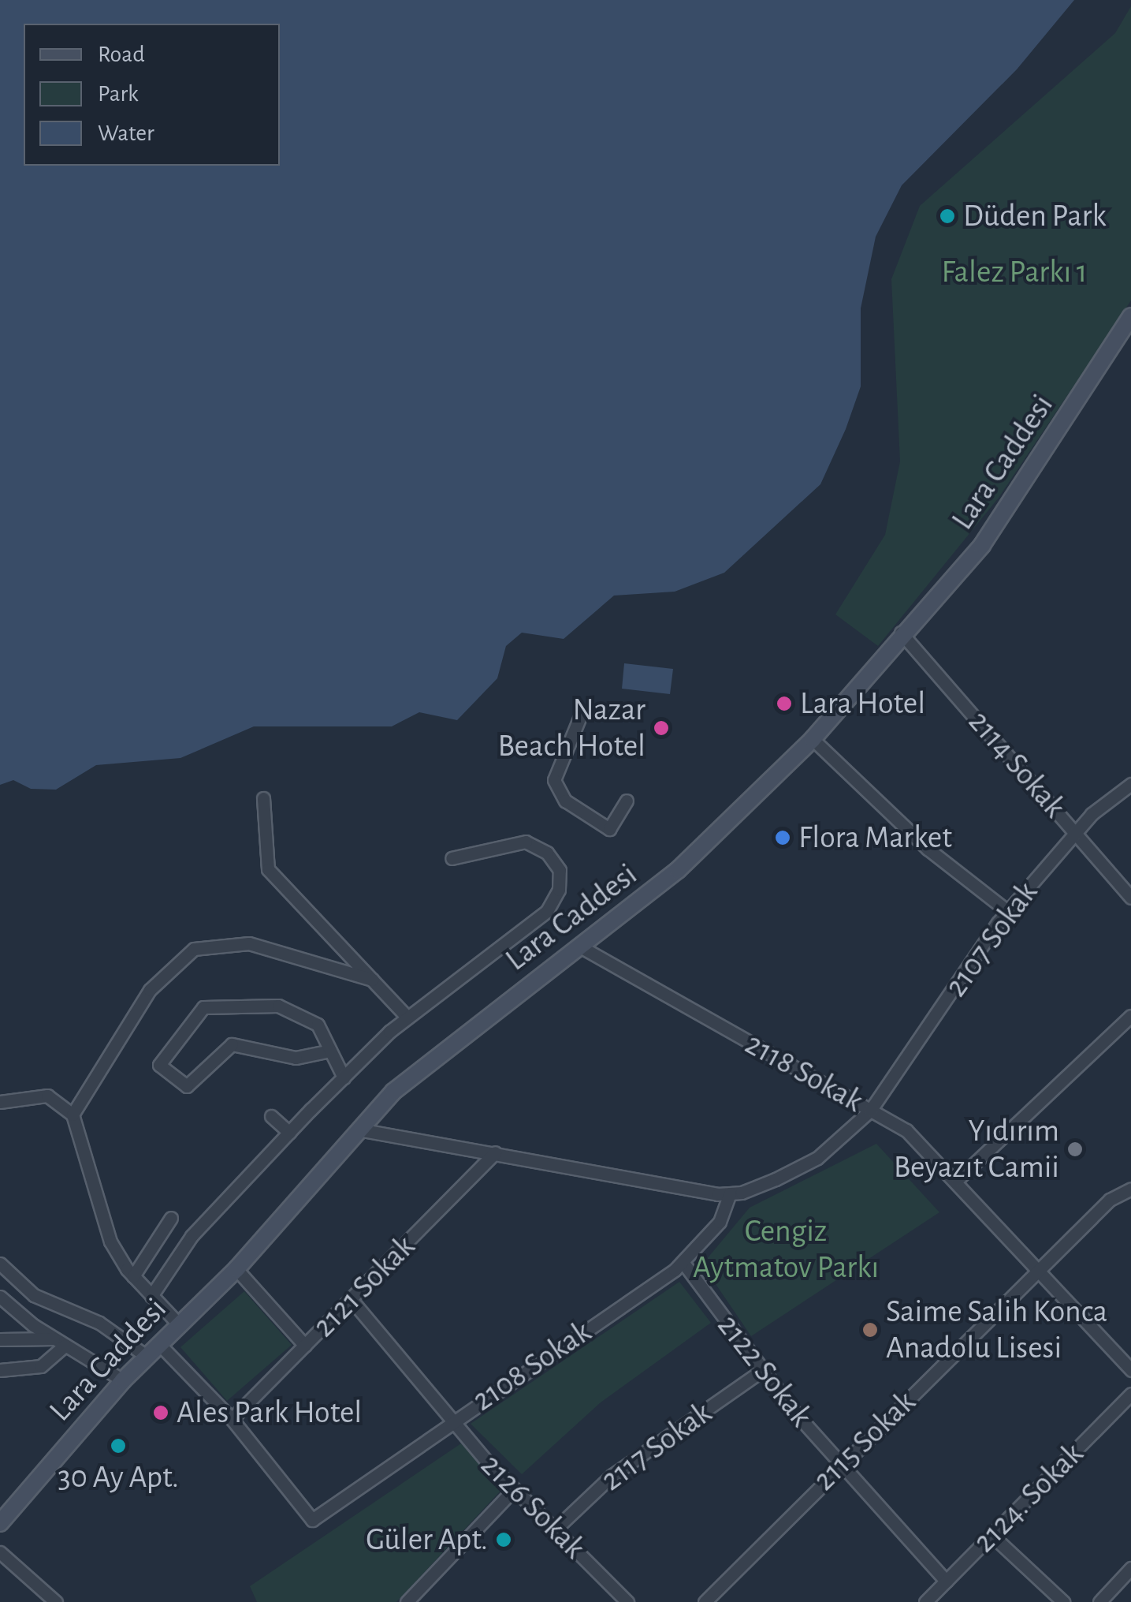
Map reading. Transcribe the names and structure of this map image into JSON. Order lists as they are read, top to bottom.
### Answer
{
  "streets": {
    "street": [
      "Lara Caddesi",
      "2114 Sokak",
      "2107 Sokak",
      "2118 Sokak",
      "2121 Sokak",
      "2108 Sokak",
      "2122 Sokak",
      "2115 Sokak",
      "2117 Sokak",
      "2124. Sokak",
      "2126 Sokak"
    ]
  },
  "crossings": [
    ["Lara Caddesi", "2114 Sokak"],
    ["Lara Caddesi", "2118 Sokak"],
    ["2114 Sokak", "2107 Sokak"],
    ["2107 Sokak", "2118 Sokak"],
    ["2118 Sokak", "2115 Sokak"],
    ["2121 Sokak", "2108 Sokak"],
    ["2121 Sokak", "2126 Sokak"],
    ["2108 Sokak", "2122 Sokak"],
    ["2108 Sokak", "2126 Sokak"],
    ["2122 Sokak", "2115 Sokak"],
    ["2122 Sokak", "2117 Sokak"],
    ["2122 Sokak", "2124. Sokak"],
    ["2117 Sokak", "2126 Sokak"]
  ],
  "parks": ["Falez Parkı 1", "Cengiz Aytmatov Parkı"],
  "places": [
    "Düden Park",
    "Lara Hotel",
    "Nazar Beach Hotel",
    "Flora Market",
    "Yıdırım Beyazıt Camii",
    "Saime Salih Konca Anadolu Lisesi",
    "Ales Park Hotel",
    "30 Ay Apt.",
    "Güler Apt."
  ],
  "legend": ["Road", "Park", "Water"]
}
